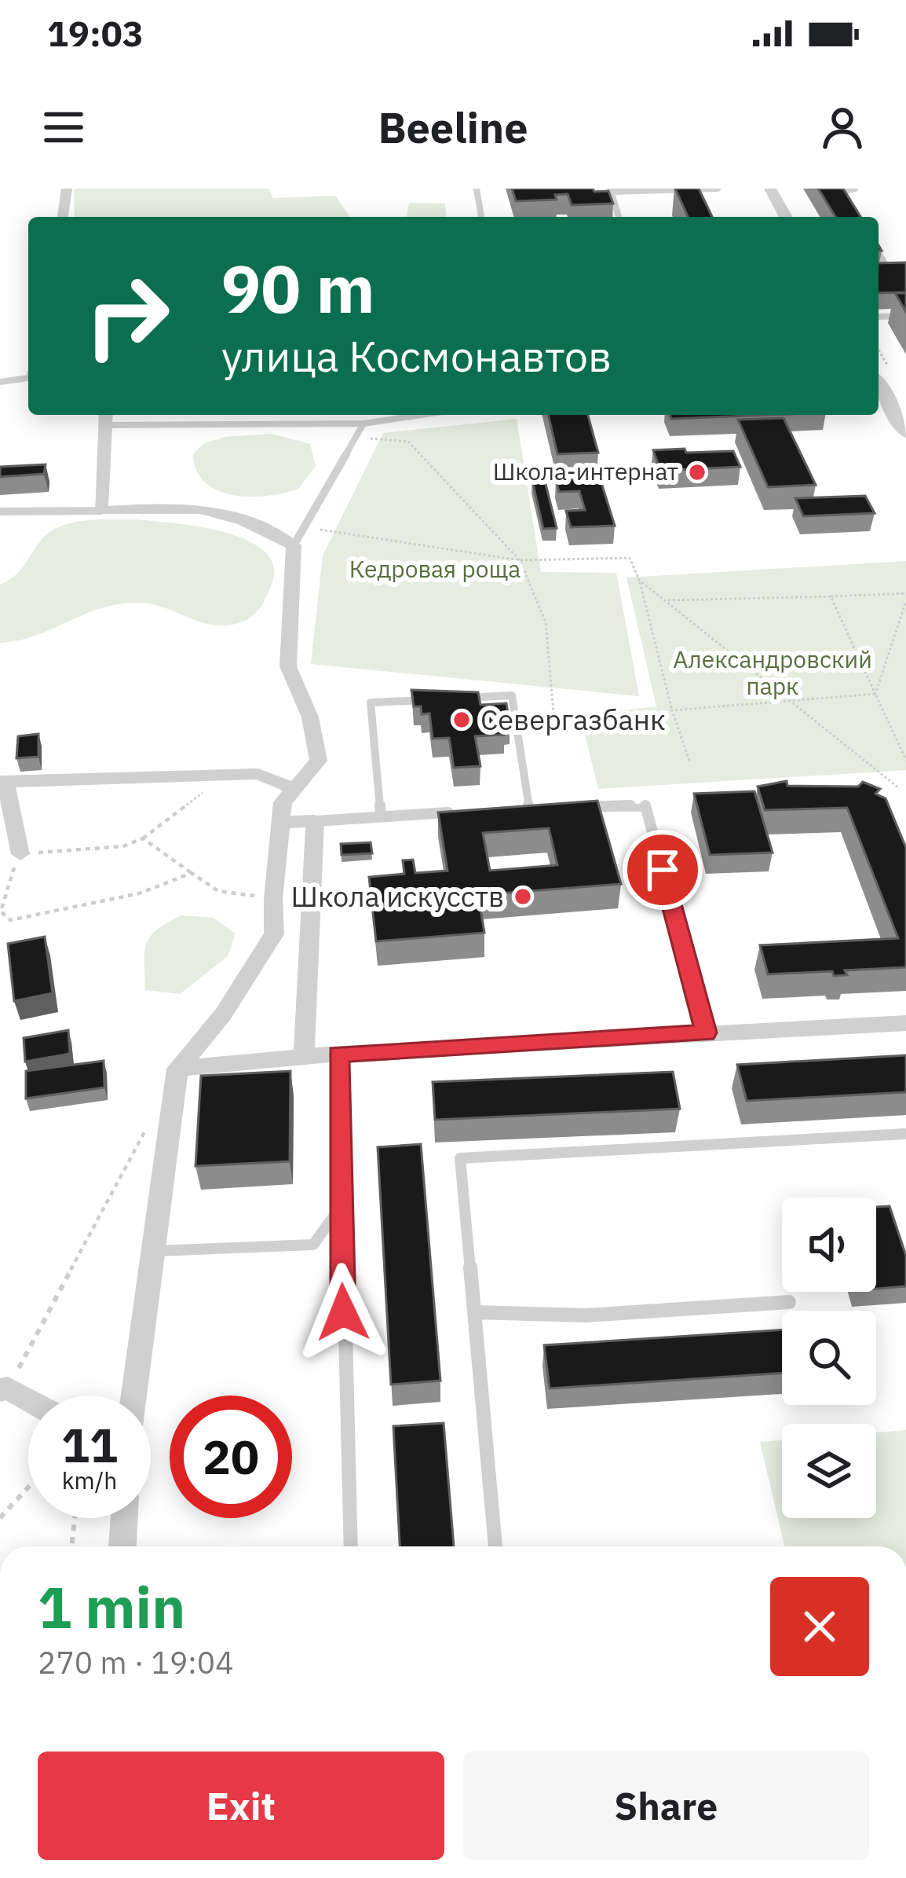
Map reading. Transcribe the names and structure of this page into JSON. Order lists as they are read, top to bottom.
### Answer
{
  "parks": ["Кедровая роща", "Александровский парк"],
  "places": ["Школа-интернат", "Севергазбанк", "Школа искусcтв"],
  "page": {
    "status": "19:03",
    "header": "Beeline",
    "turn": ["90 m", "улица Космонавтов"],
    "speed": "11 km/h",
    "limit": "20",
    "heading": ["1 min", "270 m · 19:04"],
    "buttons": ["Exit", "Share"]
  }
}
